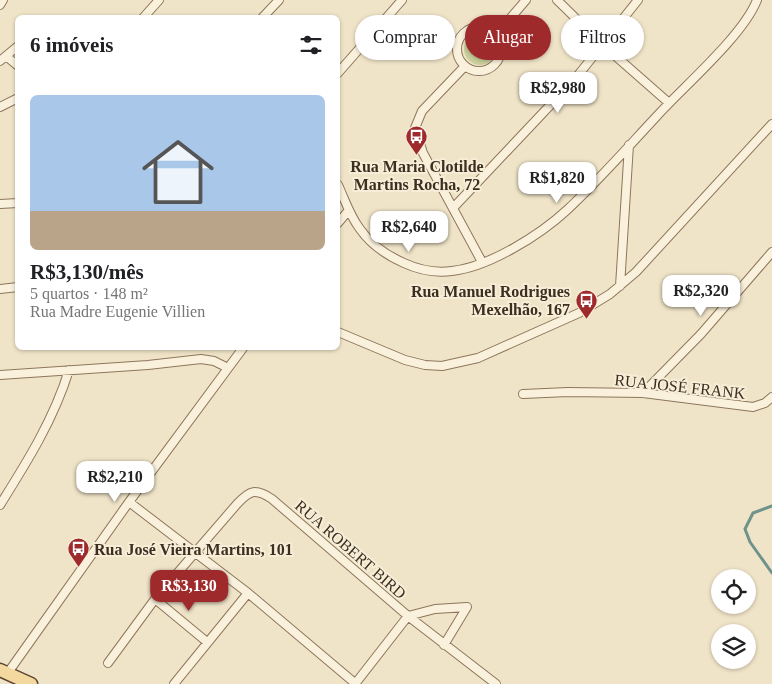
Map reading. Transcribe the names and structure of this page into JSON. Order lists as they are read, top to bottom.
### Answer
{
  "streets": {
    "street": ["RUA JOSÉ FRANK", "RUA ROBERT BIRD"]
  },
  "places": {
    "bus stop": ["Rua Maria Clotilde Martins Rocha, 72", "Rua Manuel Rodrigues Mexelhão, 167", "Rua José Vieira Martins, 101"]
  },
  "page": {
    "chip": ["Comprar", "Alugar", "Filtros"],
    "heading": "6 imóveis",
    "price": [
      "R$2,980",
      "R$1,820",
      "R$2,640",
      "R$2,320",
      "R$2,210",
      "R$3,130"
    ],
    "list": [
      {
        "name": "R$3,130/mês",
        "note": "5 quartos · 148 m² · Rua Madre Eugenie Villien"
      }
    ]
  }
}
